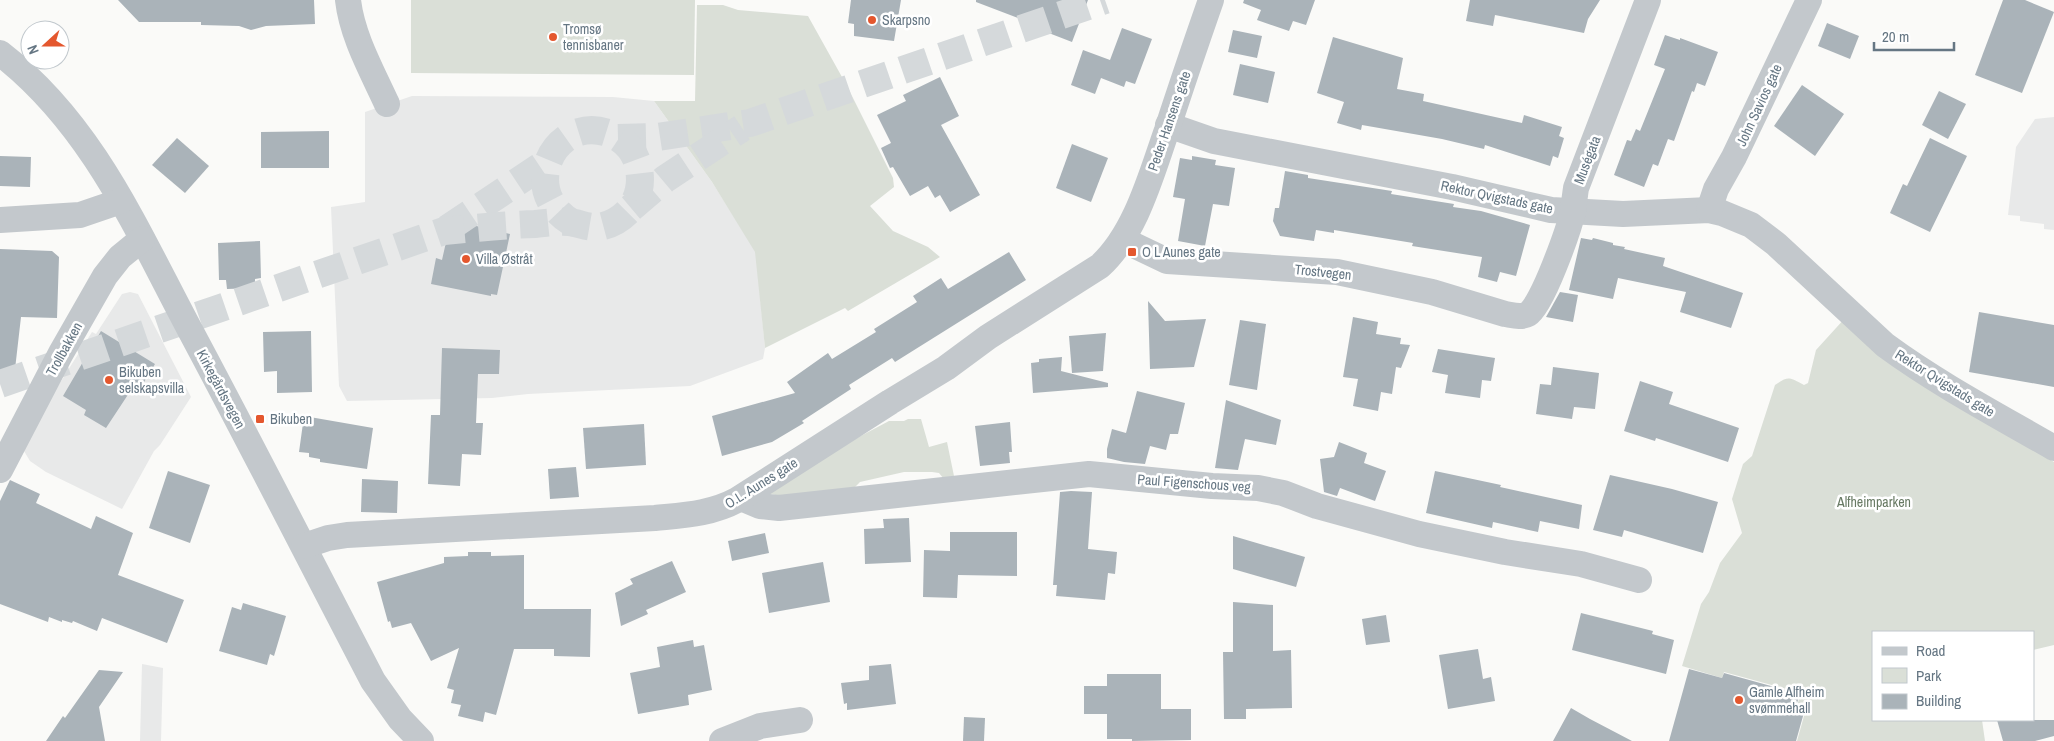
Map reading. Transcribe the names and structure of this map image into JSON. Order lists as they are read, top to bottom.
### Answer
{
  "streets": {
    "street": [
      "John Savios gate",
      "Peder Hansens gate",
      "Muségata",
      "Rektor Qvigstads gate",
      "Trostvegen",
      "Trollbakken",
      "Kirkegårdsvegen",
      "O.L. Aunes gate",
      "Paul Figenschous veg"
    ]
  },
  "crossings": [
    ["John Savios gate", "Rektor Qvigstads gate"],
    ["Peder Hansens gate", "Rektor Qvigstads gate"],
    ["Peder Hansens gate", "Trostvegen"],
    ["Peder Hansens gate", "O.L. Aunes gate"],
    ["Muségata", "Rektor Qvigstads gate"],
    ["Muségata", "Trostvegen"],
    ["Trostvegen", "O.L. Aunes gate"],
    ["Trollbakken", "Kirkegårdsvegen"],
    ["Kirkegårdsvegen", "O.L. Aunes gate"],
    ["O.L. Aunes gate", "Paul Figenschous veg"]
  ],
  "parks": ["Alfheimparken"],
  "places": {
    "other": [
      "Skarpsno",
      "Tromsø tennisbaner",
      "Villa Østråt",
      "Bikuben selskapsvilla",
      "Gamle Alfheim svømmehall"
    ],
    "transit": ["O L Aunes gate", "Bikuben"]
  },
  "legend": ["Road", "Park", "Building"],
  "scale_bar": "20 m",
  "north": "left"
}
